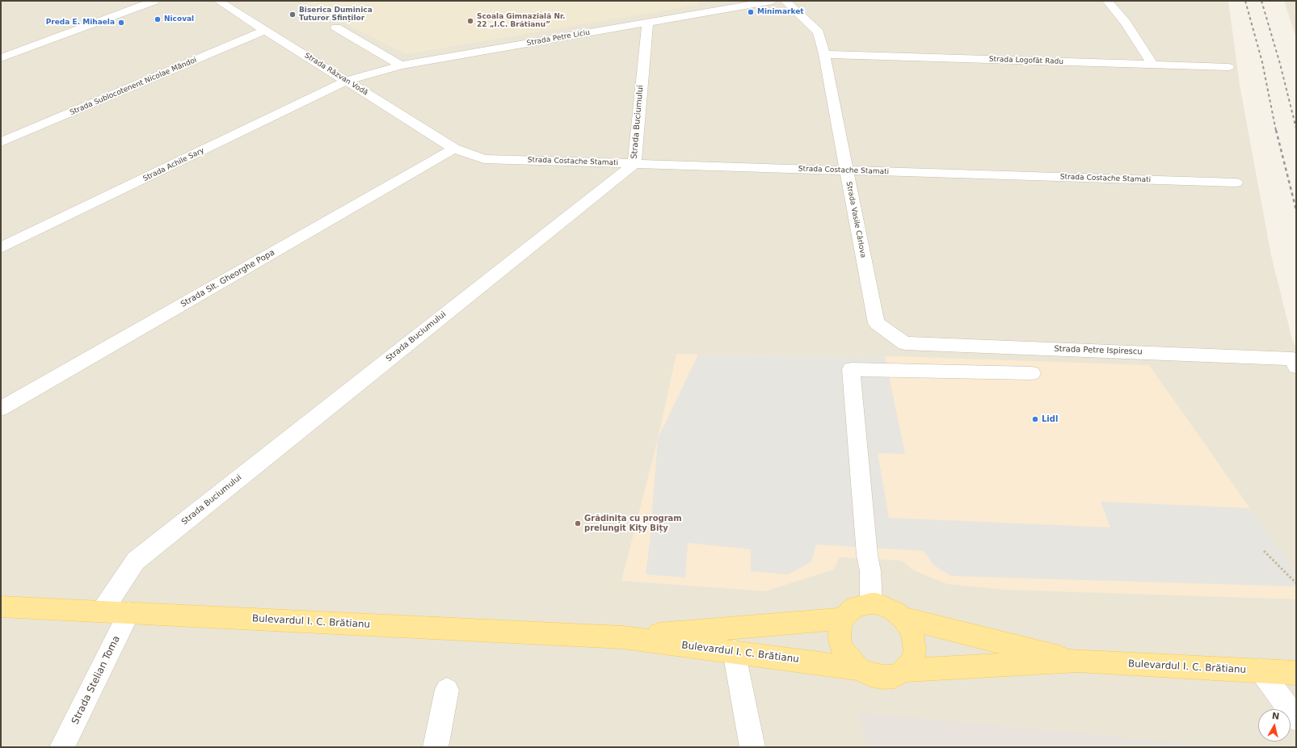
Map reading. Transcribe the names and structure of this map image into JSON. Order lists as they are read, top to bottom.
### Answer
{
  "streets": {
    "main road": ["Bulevardul I. C. Brătianu"],
    "street": [
      "Strada Petre Liciu",
      "Strada Logofăt Radu",
      "Strada Răzvan Vodă",
      "Strada Sublocotenent Nicolae Măndoi",
      "Strada Buciumului",
      "Strada Costache Stamati",
      "Strada Achile Sary",
      "Strada Vasile Cârlova",
      "Strada Slt. Gheorghe Popa",
      "Strada Petre Ispirescu",
      "Strada Stelian Toma"
    ]
  },
  "crossings": [
    ["Strada Petre Liciu", "Strada Răzvan Vodă"],
    ["Strada Petre Liciu", "Strada Buciumului"],
    ["Strada Petre Liciu", "Strada Achile Sary"],
    ["Strada Logofăt Radu", "Strada Vasile Cârlova"],
    ["Strada Răzvan Vodă", "Strada Sublocotenent Nicolae Măndoi"],
    ["Strada Răzvan Vodă", "Strada Costache Stamati"],
    ["Strada Răzvan Vodă", "Strada Achile Sary"],
    ["Strada Răzvan Vodă", "Strada Slt. Gheorghe Popa"],
    ["Strada Buciumului", "Strada Costache Stamati"],
    ["Strada Buciumului", "Bulevardul I. C. Brătianu"],
    ["Strada Costache Stamati", "Strada Vasile Cârlova"],
    ["Strada Costache Stamati", "Strada Slt. Gheorghe Popa"],
    ["Strada Vasile Cârlova", "Strada Petre Ispirescu"],
    ["Bulevardul I. C. Brătianu", "Strada Stelian Toma"]
  ],
  "places": [
    "Minimarket",
    "Biserica Duminica Tuturor Sfinților",
    "Nicoval",
    "Școala Gimnazială Nr. 22 „I.C. Brătianu”",
    "Preda E. Mihaela",
    "Lidl",
    "Grădinița cu program prelungit Kițy Bițy"
  ],
  "north": "top"
}
